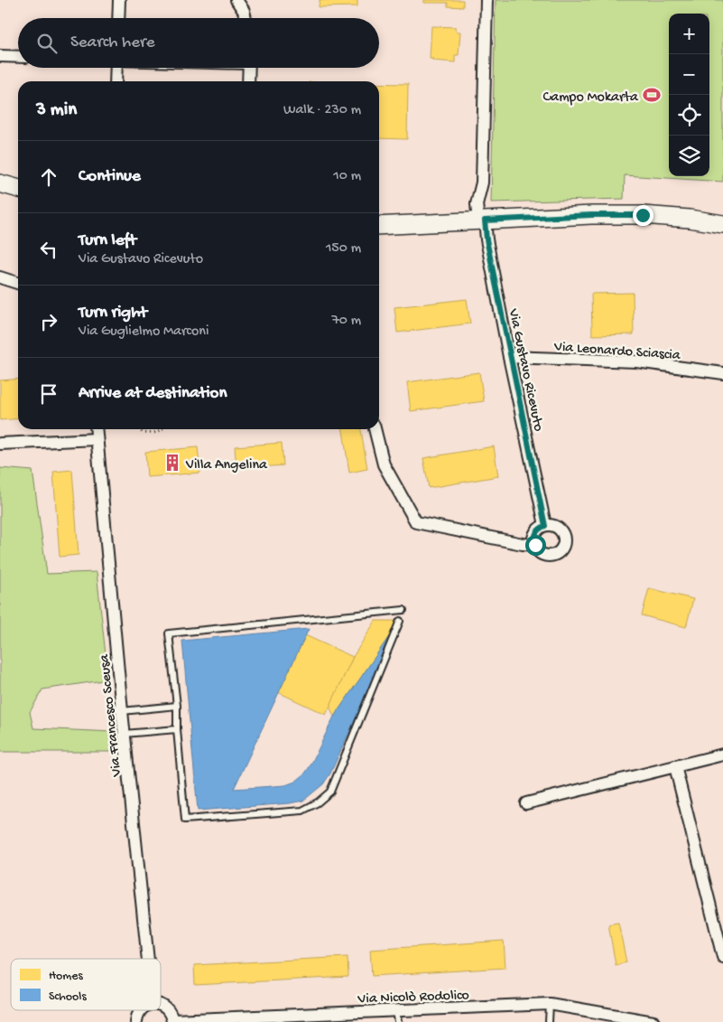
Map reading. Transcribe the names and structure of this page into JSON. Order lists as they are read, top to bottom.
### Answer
{
  "streets": {
    "street": [
      "Via Leonardo Sciascia",
      "Via Gustavo Ricevuto",
      "Via Francesco Sceusa",
      "Via Nicolò Rodolico"
    ]
  },
  "crossings": [
    ["Via Leonardo Sciascia", "Via Gustavo Ricevuto"]
  ],
  "places": {
    "sports": ["Campo Mokarta"],
    "building": ["Villa Angelina"]
  },
  "legend": ["Homes", "Schools"],
  "page": {
    "map_buttons": ["+", "−"],
    "search": "Search here",
    "heading": ["3 min", "Walk · 230 m"],
    "list": [
      ["Continue", "10 m"],
      ["Turn left", "Via Gustavo Ricevuto", "150 m"],
      ["Turn right", "Via Guglielmo Marconi", "70 m"],
      "Arrive at destination"
    ]
  }
}
